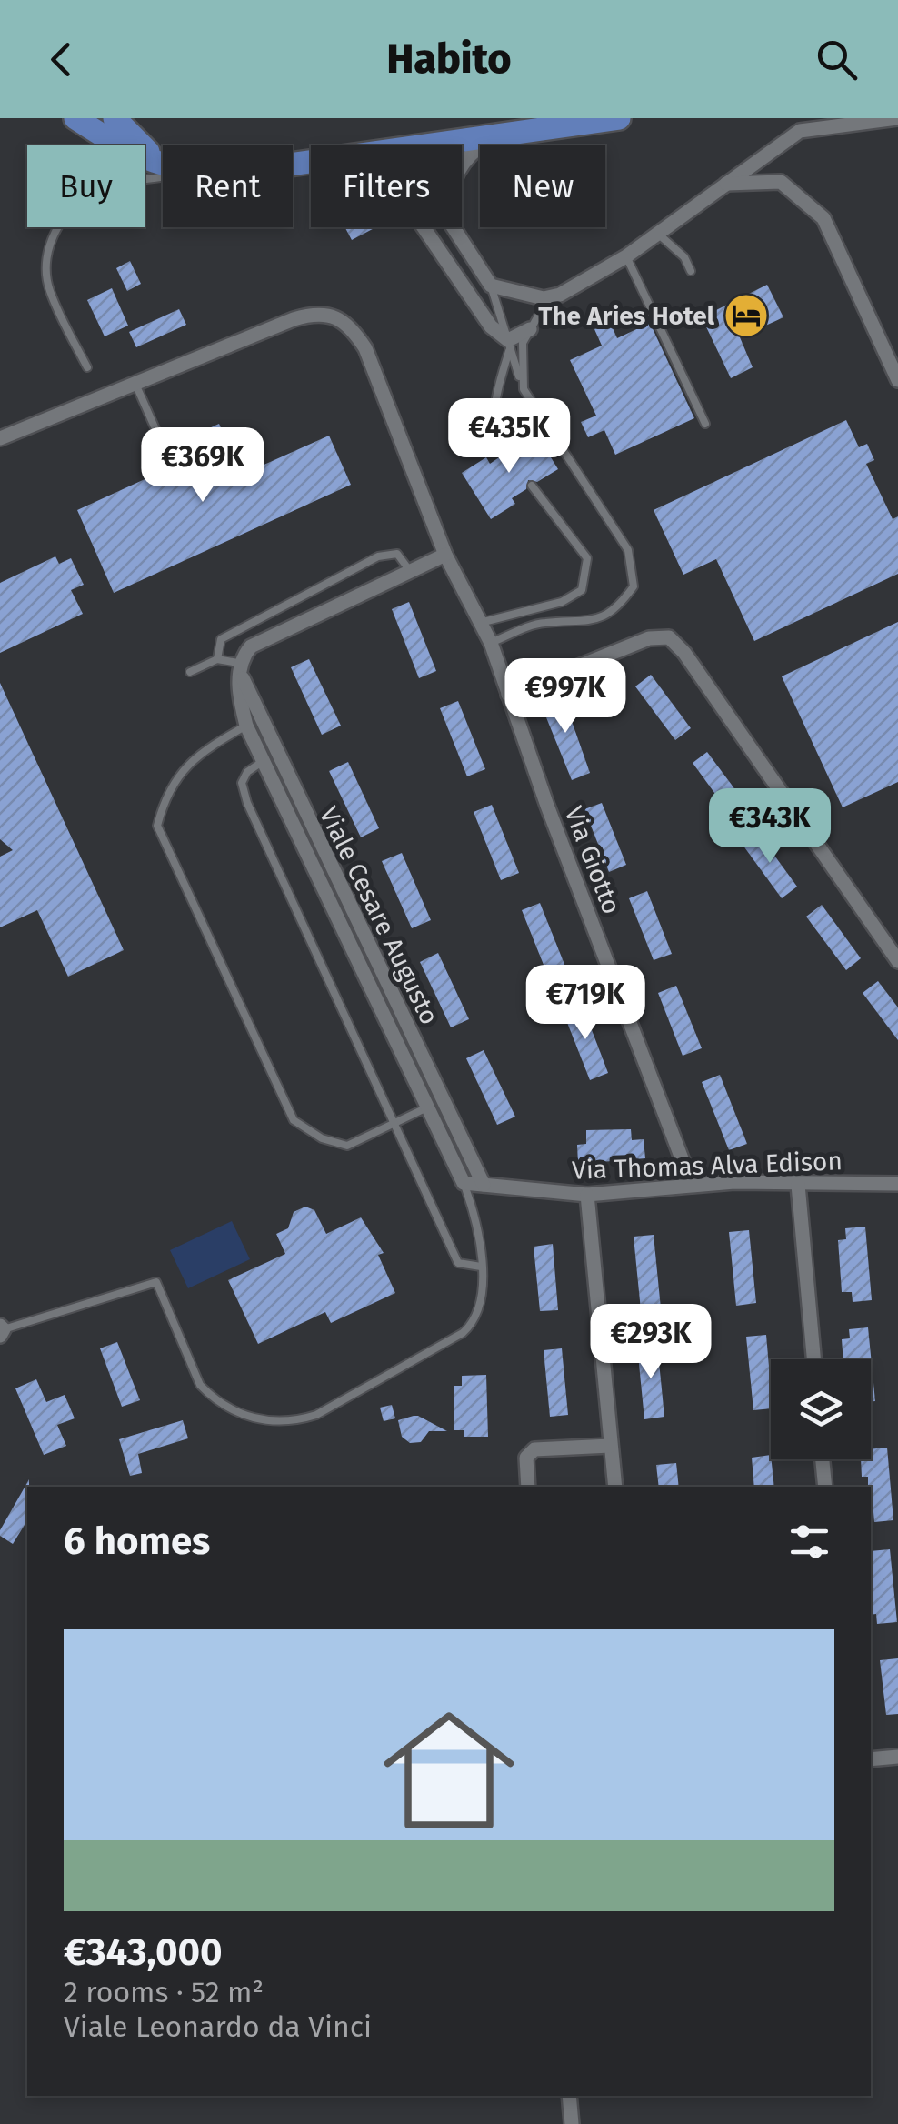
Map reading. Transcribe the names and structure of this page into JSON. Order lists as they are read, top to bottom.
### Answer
{
  "streets": {
    "street": ["Via Giotto", "Viale Cesare Augusto", "Via Thomas Alva Edison"]
  },
  "crossings": [
    ["Via Giotto", "Via Thomas Alva Edison"],
    ["Viale Cesare Augusto", "Via Thomas Alva Edison"]
  ],
  "places": {
    "hotel": ["The Aries Hotel"]
  },
  "page": {
    "header": "Habito",
    "chip": [
      "Buy",
      "Rent",
      "Filters",
      "New"
    ],
    "price": [
      "€435K",
      "€369K",
      "€997K",
      "€343K",
      "€719K",
      "€293K"
    ],
    "heading": "6 homes",
    "list": [
      {
        "name": "€343,000",
        "note": "2 rooms · 52 m² · Viale Leonardo da Vinci"
      }
    ]
  }
}
